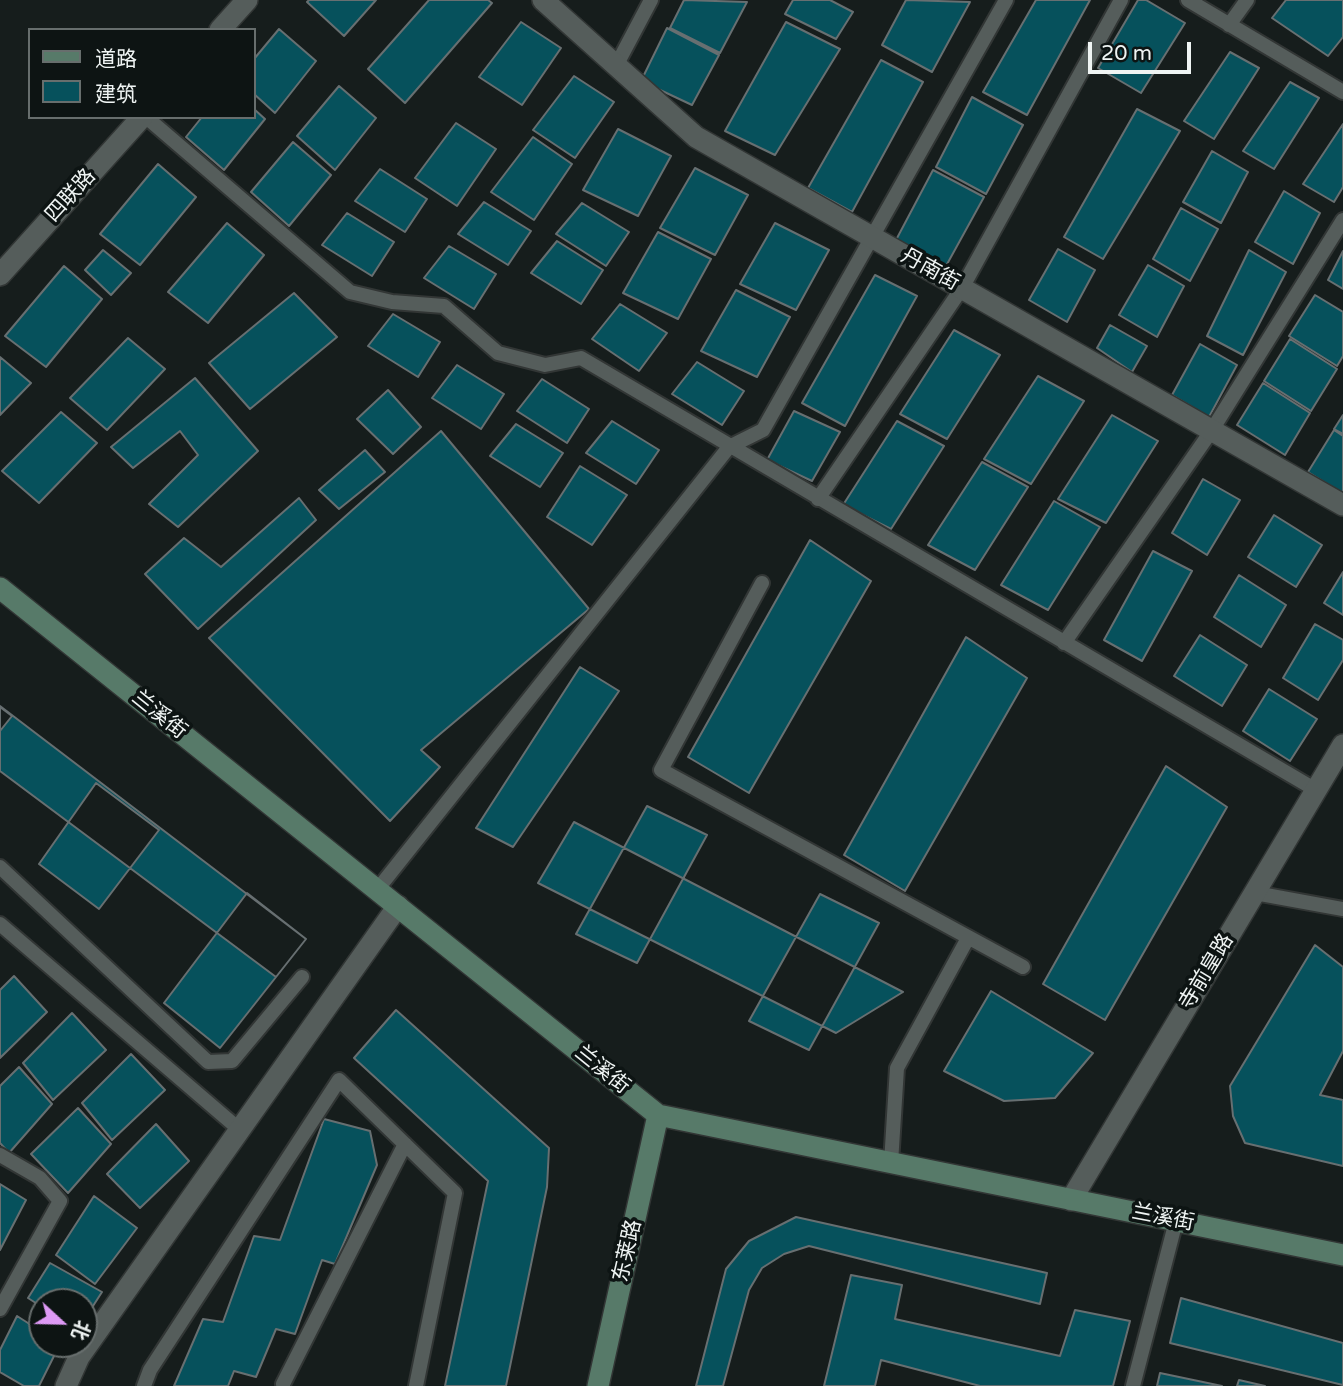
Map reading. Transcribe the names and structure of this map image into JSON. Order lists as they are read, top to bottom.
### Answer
{
  "streets": {
    "street": [
      "四联路",
      "丹南街",
      "兰溪街",
      "寺前皇路",
      "东莱路"
    ]
  },
  "crossings": [
    ["兰溪街", "寺前皇路"],
    ["兰溪街", "东莱路"]
  ],
  "legend": ["道路", "建筑"],
  "scale_bar": "20 m",
  "north": "right"
}
